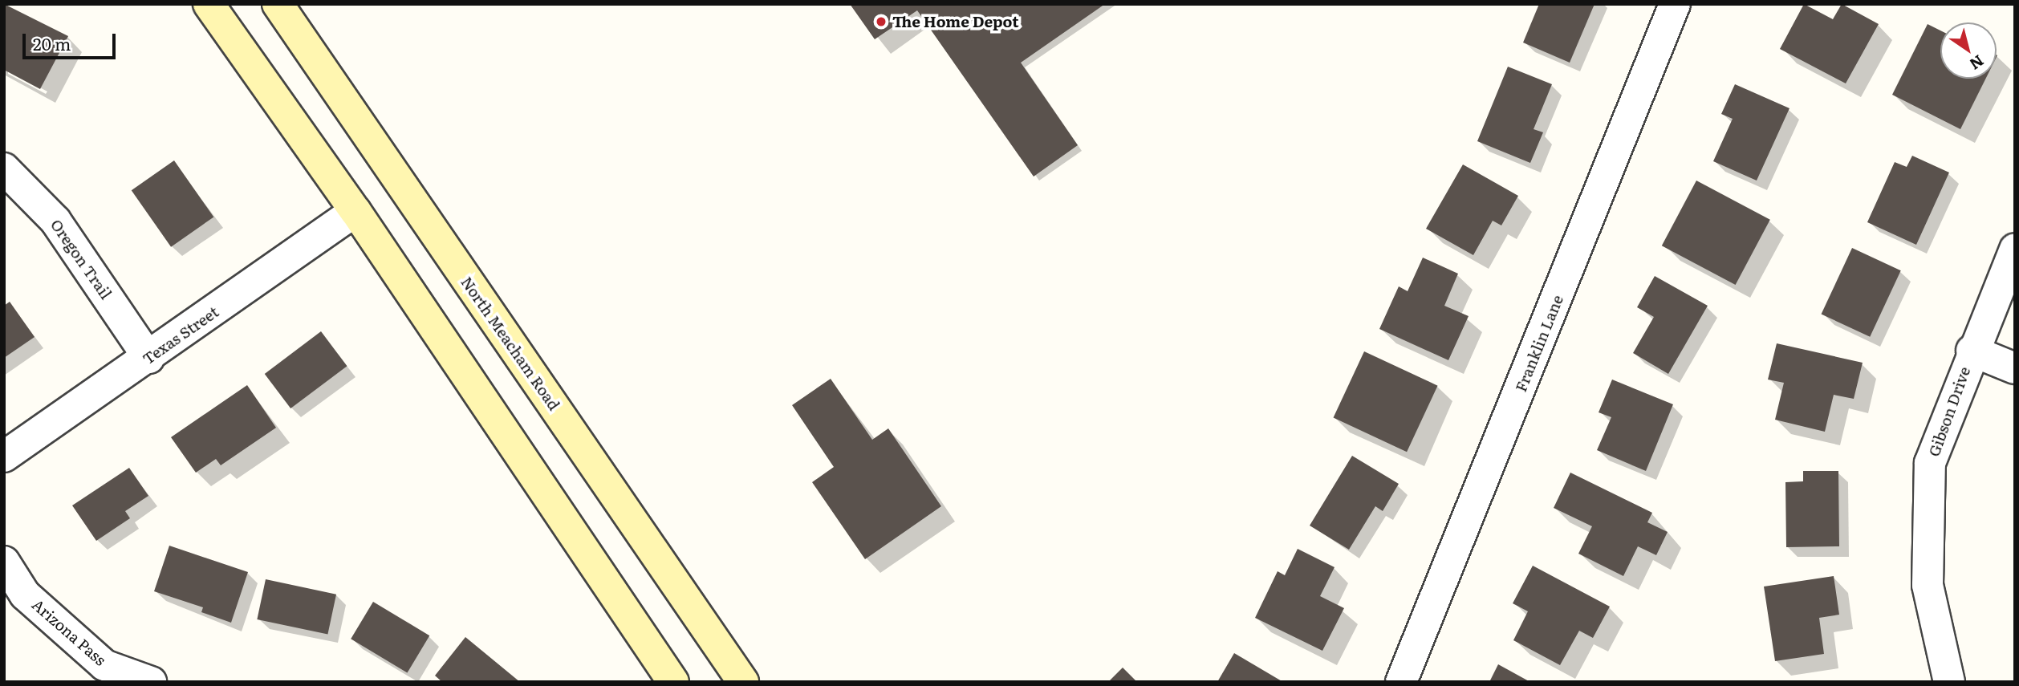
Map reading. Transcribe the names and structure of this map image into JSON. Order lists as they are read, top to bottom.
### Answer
{
  "streets": {
    "main road": ["North Meacham Road"],
    "street": [
      "Oregon Trail",
      "Texas Street",
      "Franklin Lane",
      "Gibson Drive",
      "Arizona Pass"
    ]
  },
  "crossings": [
    ["Oregon Trail", "Texas Street"]
  ],
  "places": ["The Home Depot"],
  "scale_bar": "20 m",
  "north": "bottom right"
}
